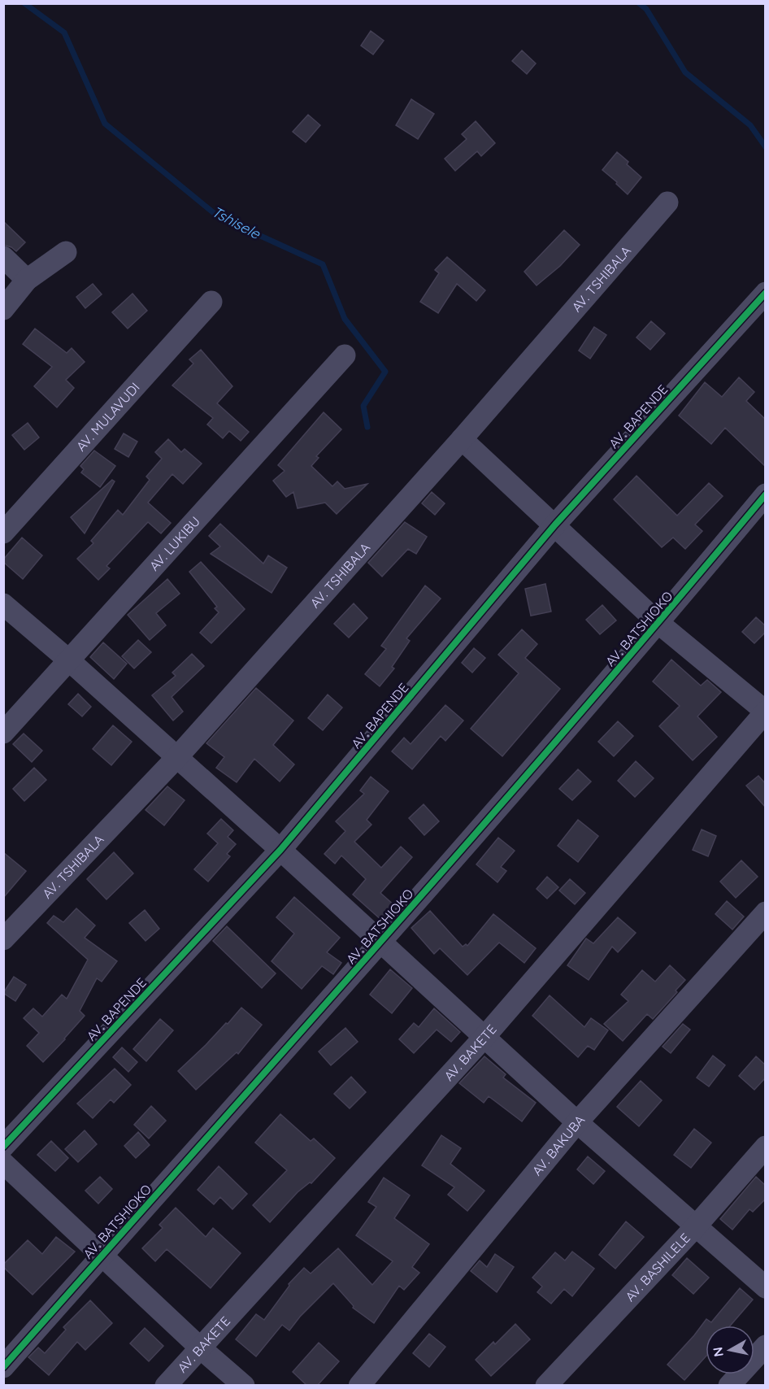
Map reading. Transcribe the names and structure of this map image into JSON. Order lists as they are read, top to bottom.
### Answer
{
  "streets": {
    "street": [
      "AV. TSHIBALA",
      "AV. BAPENDE",
      "AV. MULAVUDI",
      "AV. LUKIBU",
      "AV. BATSHIOKO",
      "AV. BAKETE",
      "AV. BAKUBA",
      "AV. BASHILELE"
    ]
  },
  "water": ["Tshisele"],
  "north": "left"
}
